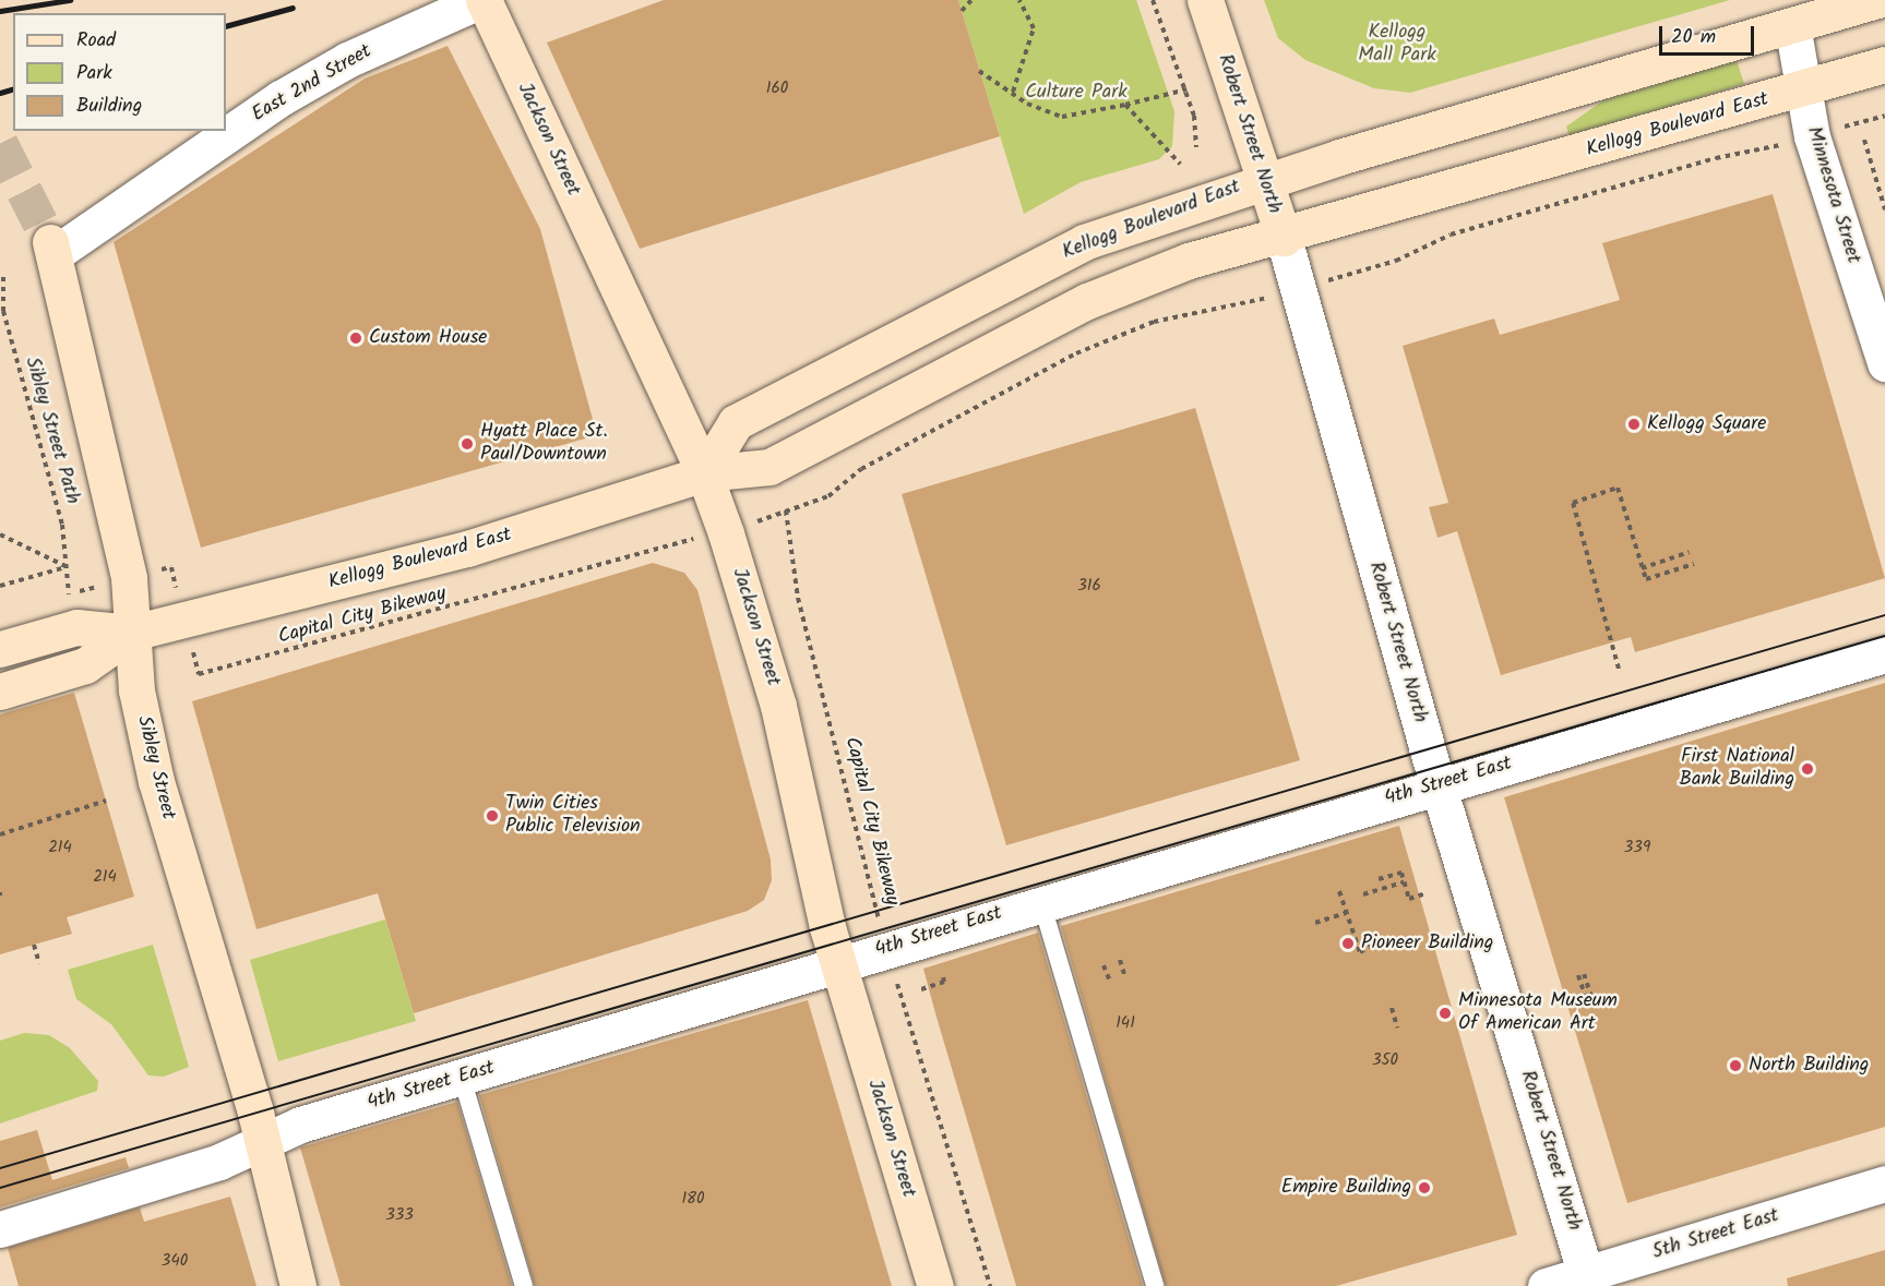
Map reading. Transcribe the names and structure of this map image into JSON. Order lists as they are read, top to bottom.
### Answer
{
  "streets": {
    "main road": [
      "Kellogg Boulevard East",
      "Robert Street North",
      "Jackson Street",
      "Sibley Street"
    ],
    "street": [
      "East 2nd Street",
      "Minnesota Street",
      "4th Street East",
      "5th Street East"
    ],
    "path": ["Sibley Street Path", "Capital City Bikeway"]
  },
  "crossings": [
    ["East 2nd Street", "Jackson Street"],
    ["East 2nd Street", "Sibley Street"],
    ["Kellogg Boulevard East", "Robert Street North"],
    ["Kellogg Boulevard East", "Jackson Street"],
    ["Kellogg Boulevard East", "Minnesota Street"],
    ["Kellogg Boulevard East", "Sibley Street"],
    ["Robert Street North", "4th Street East"],
    ["Robert Street North", "5th Street East"],
    ["Jackson Street", "4th Street East"],
    ["Capital City Bikeway", "4th Street East"],
    ["Sibley Street", "4th Street East"]
  ],
  "parks": ["Kellogg Mall Park", "Culture Park"],
  "places": [
    "Custom House",
    "Kellogg Square",
    "Hyatt Place St. Paul/Downtown",
    "First National Bank Building",
    "Twin Cities Public Television",
    "Pioneer Building",
    "Minnesota Museum Of American Art",
    "North Building",
    "Empire Building"
  ],
  "house_numbers": [
    "160",
    "316",
    "214",
    "339",
    "214",
    "141",
    "350",
    "180",
    "333",
    "340"
  ],
  "legend": ["Road", "Park", "Building"],
  "scale_bar": "20 m"
}
